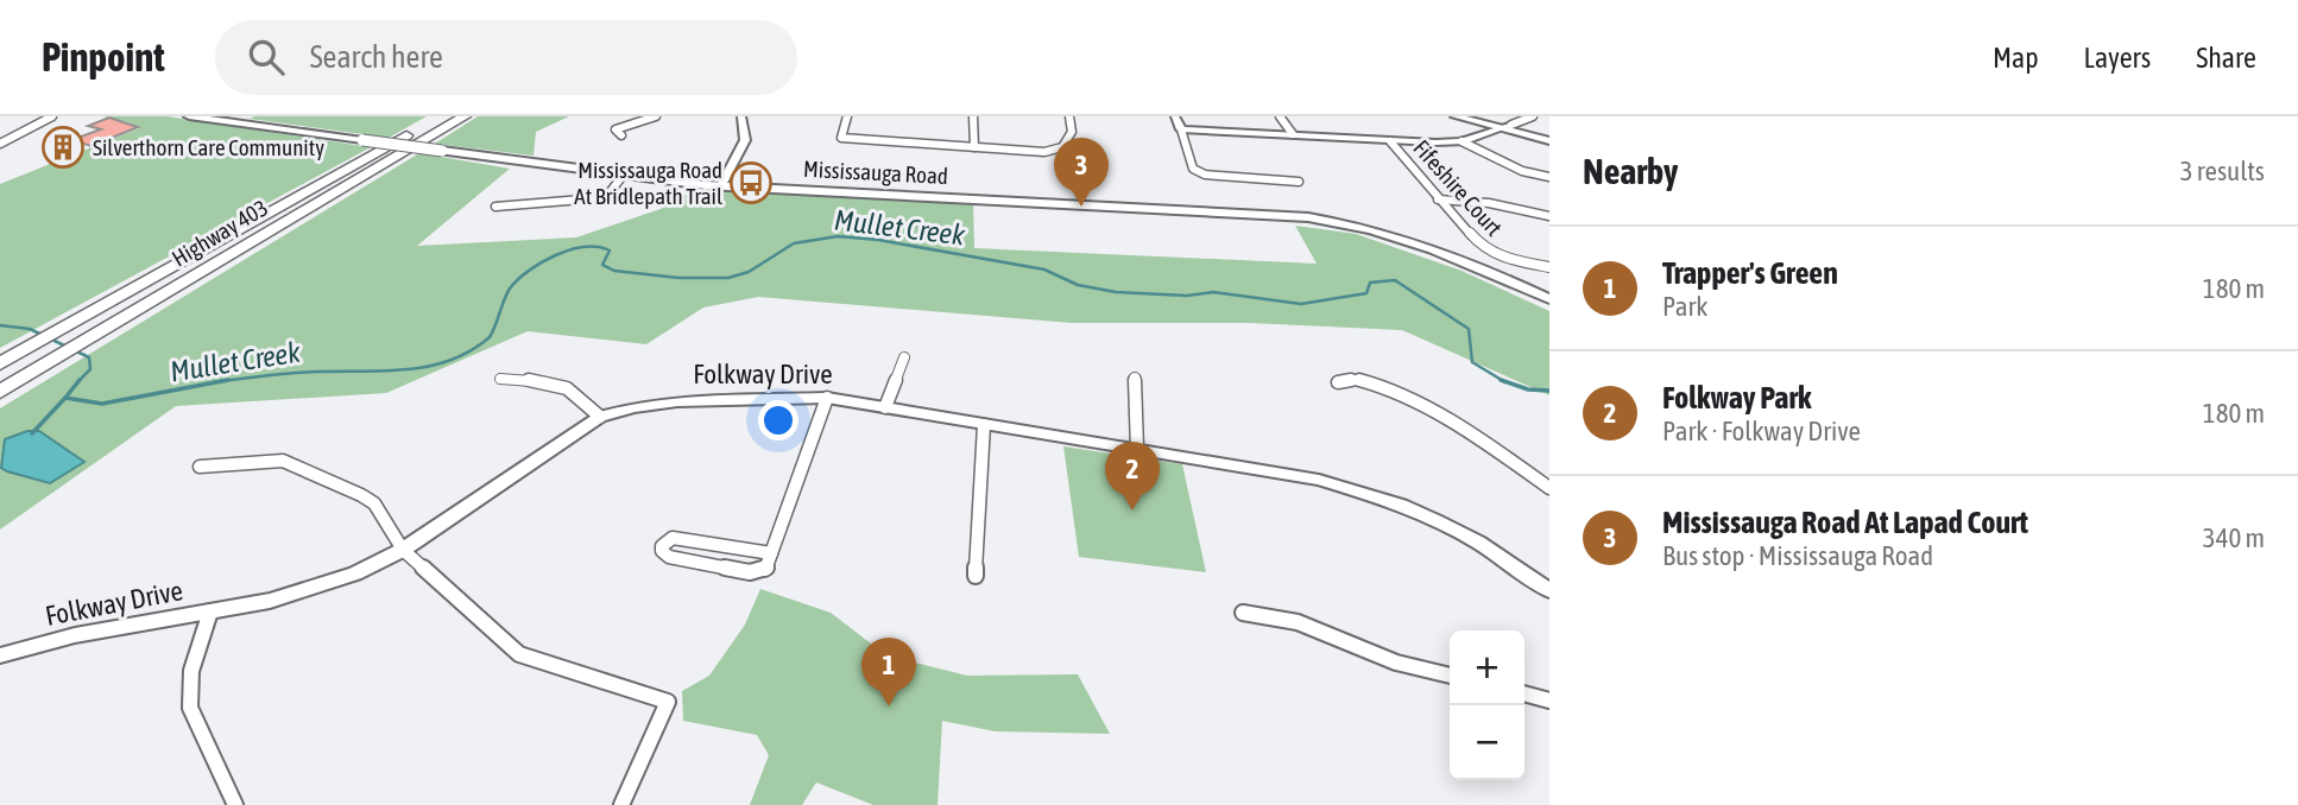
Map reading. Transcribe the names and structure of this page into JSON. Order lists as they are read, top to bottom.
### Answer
{
  "streets": {
    "highway": ["Highway 403"],
    "main road": ["Mississauga Road"],
    "street": ["Fifeshire Court", "Folkway Drive"]
  },
  "water": ["Mullet Creek"],
  "places": {
    "building": ["Silverthorn Care Community"],
    "bus stop": ["Mississauga Road At Bridlepath Trail"]
  },
  "page": {
    "header": "Pinpoint",
    "search": "Search here",
    "nav": ["Map", "Layers", "Share"],
    "heading": ["Nearby", "3 results"],
    "pins": ["3", "2", "1"],
    "list": [
      {
        "mark": "1",
        "name": "Trapper's Green",
        "note": "Park",
        "value": "180 m"
      },
      {
        "mark": "2",
        "name": "Folkway Park",
        "note": "Park · Folkway Drive",
        "value": "180 m"
      },
      {
        "mark": "3",
        "name": "Mississauga Road At Lapad Court",
        "note": "Bus stop · Mississauga Road",
        "value": "340 m"
      }
    ],
    "map_buttons": ["+", "−"]
  }
}
